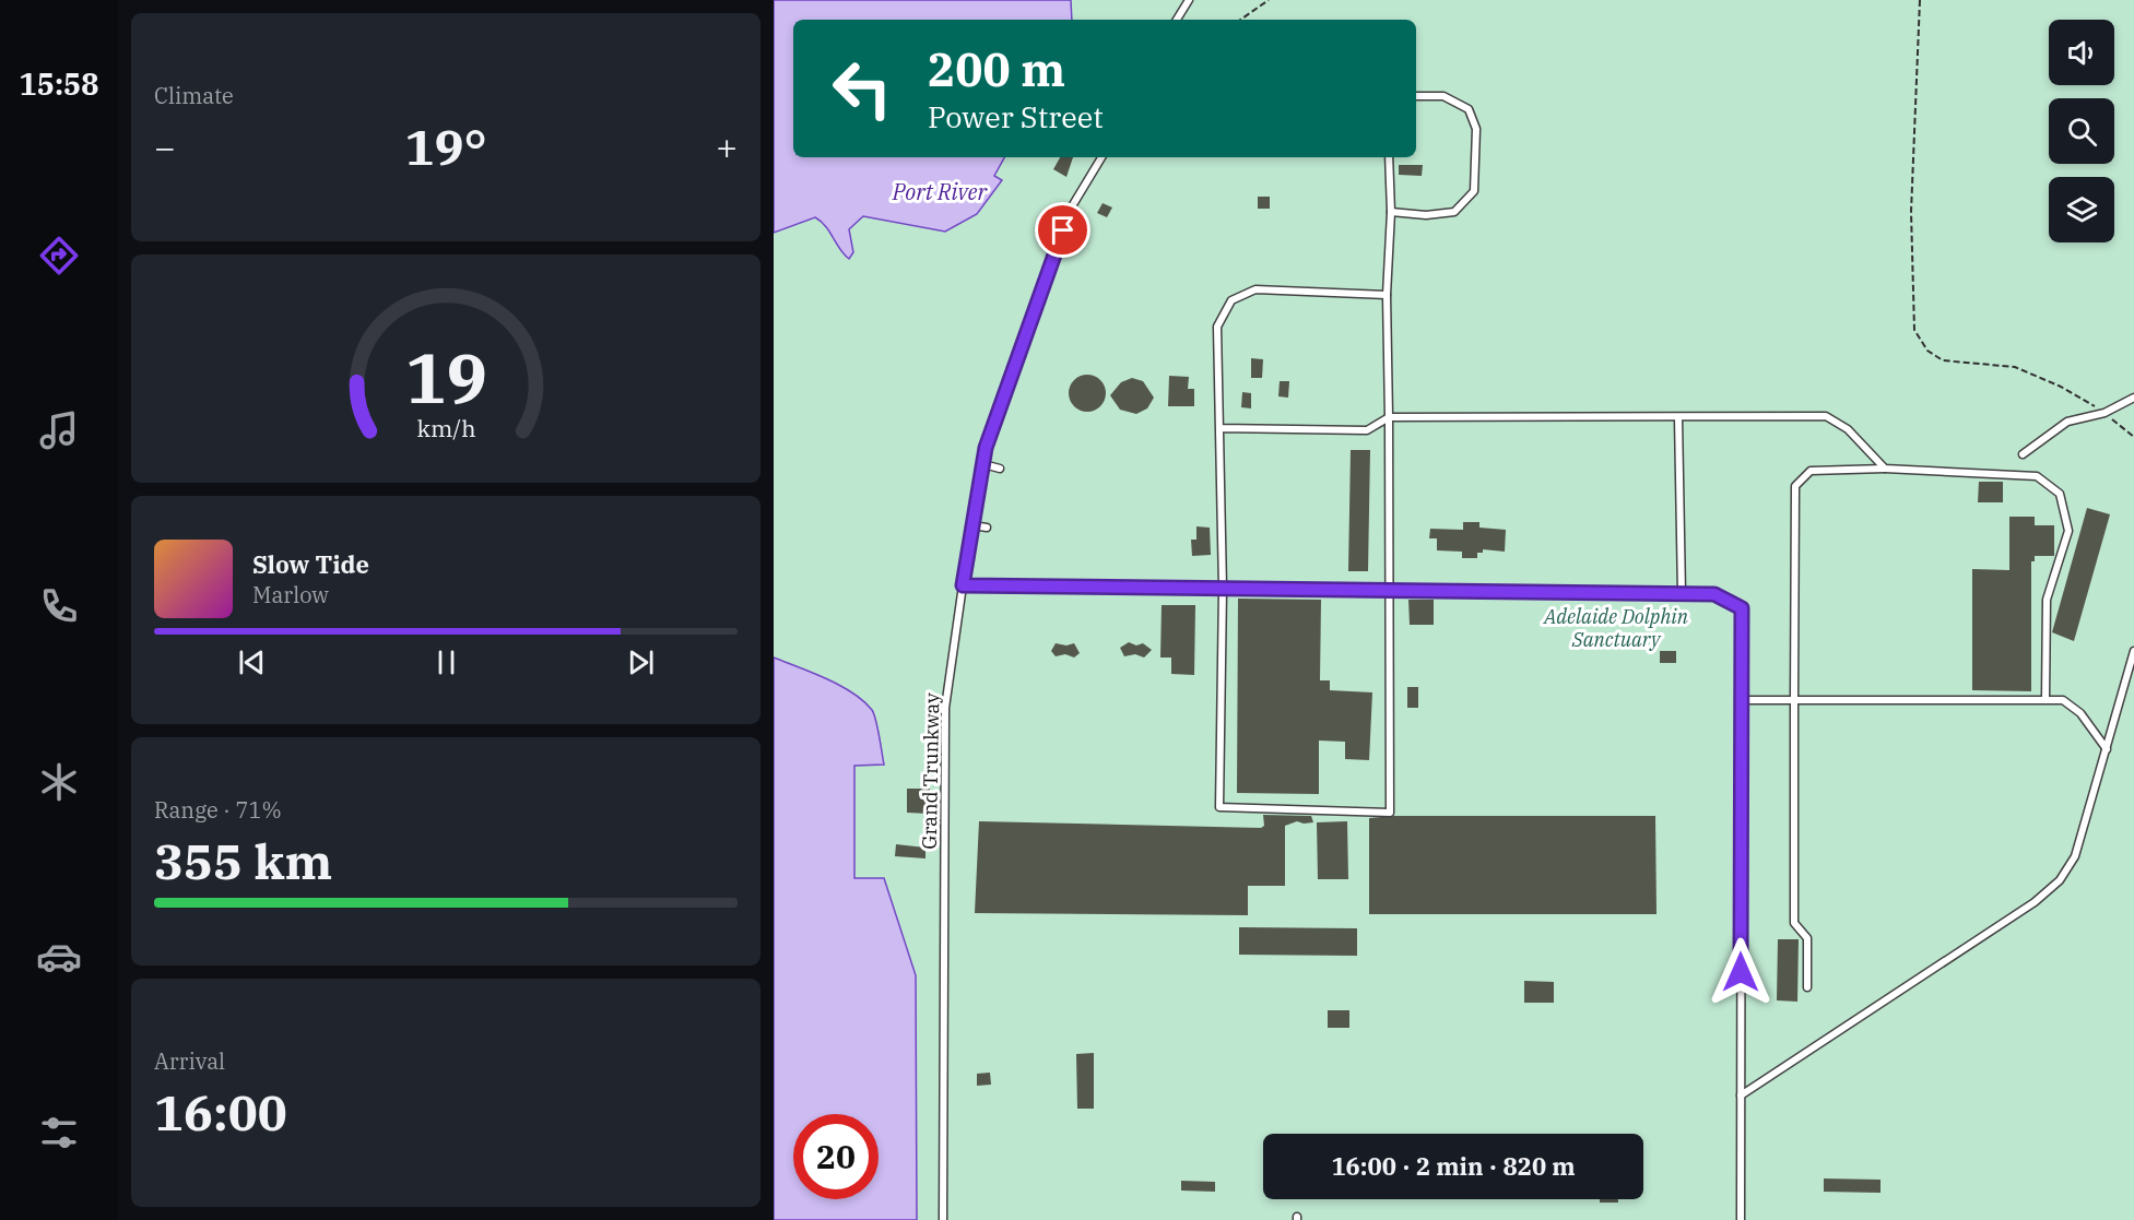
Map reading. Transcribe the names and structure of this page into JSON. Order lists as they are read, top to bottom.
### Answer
{
  "streets": {
    "lane": ["Grand Trunkway"]
  },
  "water": ["Port River"],
  "parks": ["Adelaide Dolphin Sanctuary"],
  "page": {
    "tabs": "15:58",
    "tile": [
      "Climate",
      ["Range · 71%", "355 km"],
      ["Arrival", "16:00"]
    ],
    "turn": ["200 m", "Power Street"],
    "heat": ["−", "19°", "+"],
    "song": ["Slow Tide", "Marlow"],
    "limit": "20",
    "trip": "16:00 · 2 min · 820 m",
    "gauge": ["19", "km/h"]
  }
}
